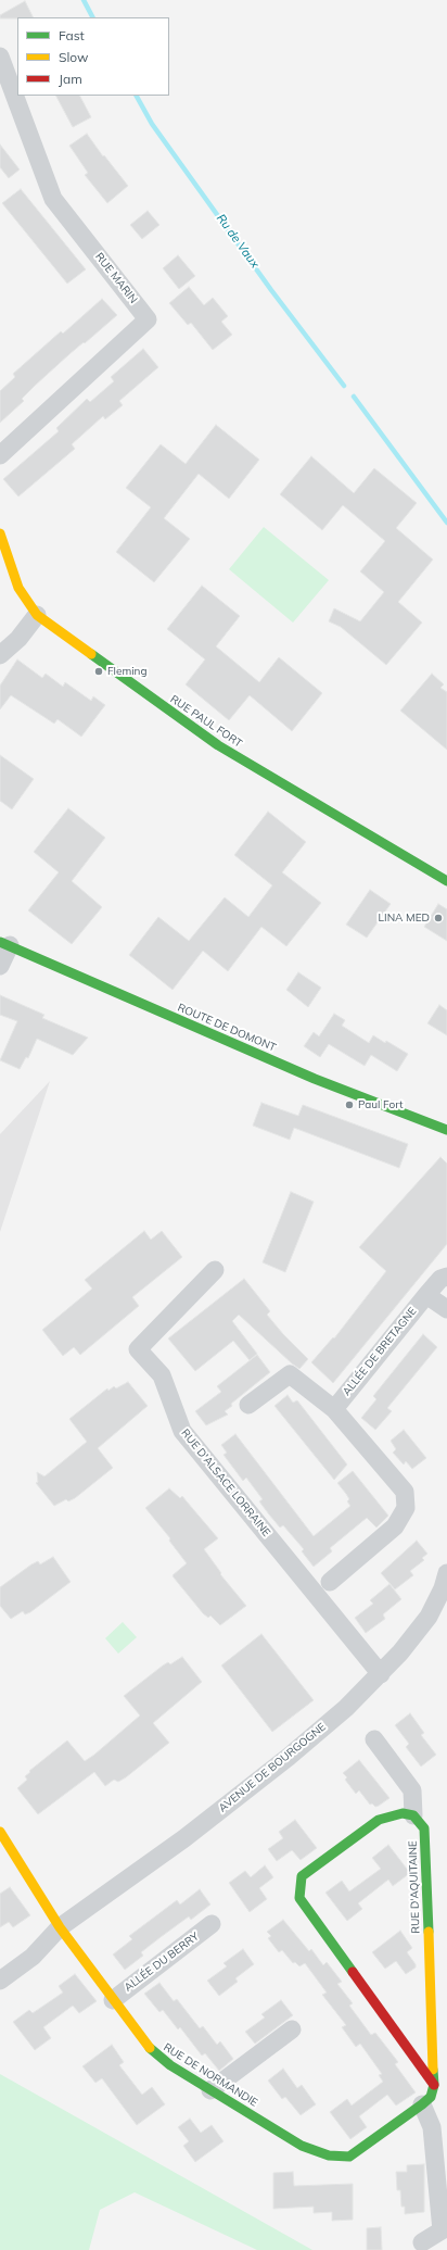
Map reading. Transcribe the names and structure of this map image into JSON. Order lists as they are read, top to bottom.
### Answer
{
  "streets": {
    "street": [
      "RUE MARIN",
      "RUE PAUL FORT",
      "ROUTE DE DOMONT",
      "ALLÉE DE BRETAGNE",
      "RUE D'ALSACE LORRAINE",
      "AVENUE DE BOURGOGNE",
      "RUE D'AQUITAINE",
      "ALLÉE DU BERRY",
      "RUE DE NORMANDIE"
    ]
  },
  "crossings": [
    ["RUE D'ALSACE LORRAINE", "AVENUE DE BOURGOGNE"],
    ["AVENUE DE BOURGOGNE", "RUE DE NORMANDIE"],
    ["RUE D'AQUITAINE", "RUE DE NORMANDIE"],
    ["ALLÉE DU BERRY", "RUE DE NORMANDIE"]
  ],
  "water": ["Ru de Vaux"],
  "places": ["Fleming", "LINA MED", "Paul Fort"],
  "legend": ["Fast", "Slow", "Jam"]
}
